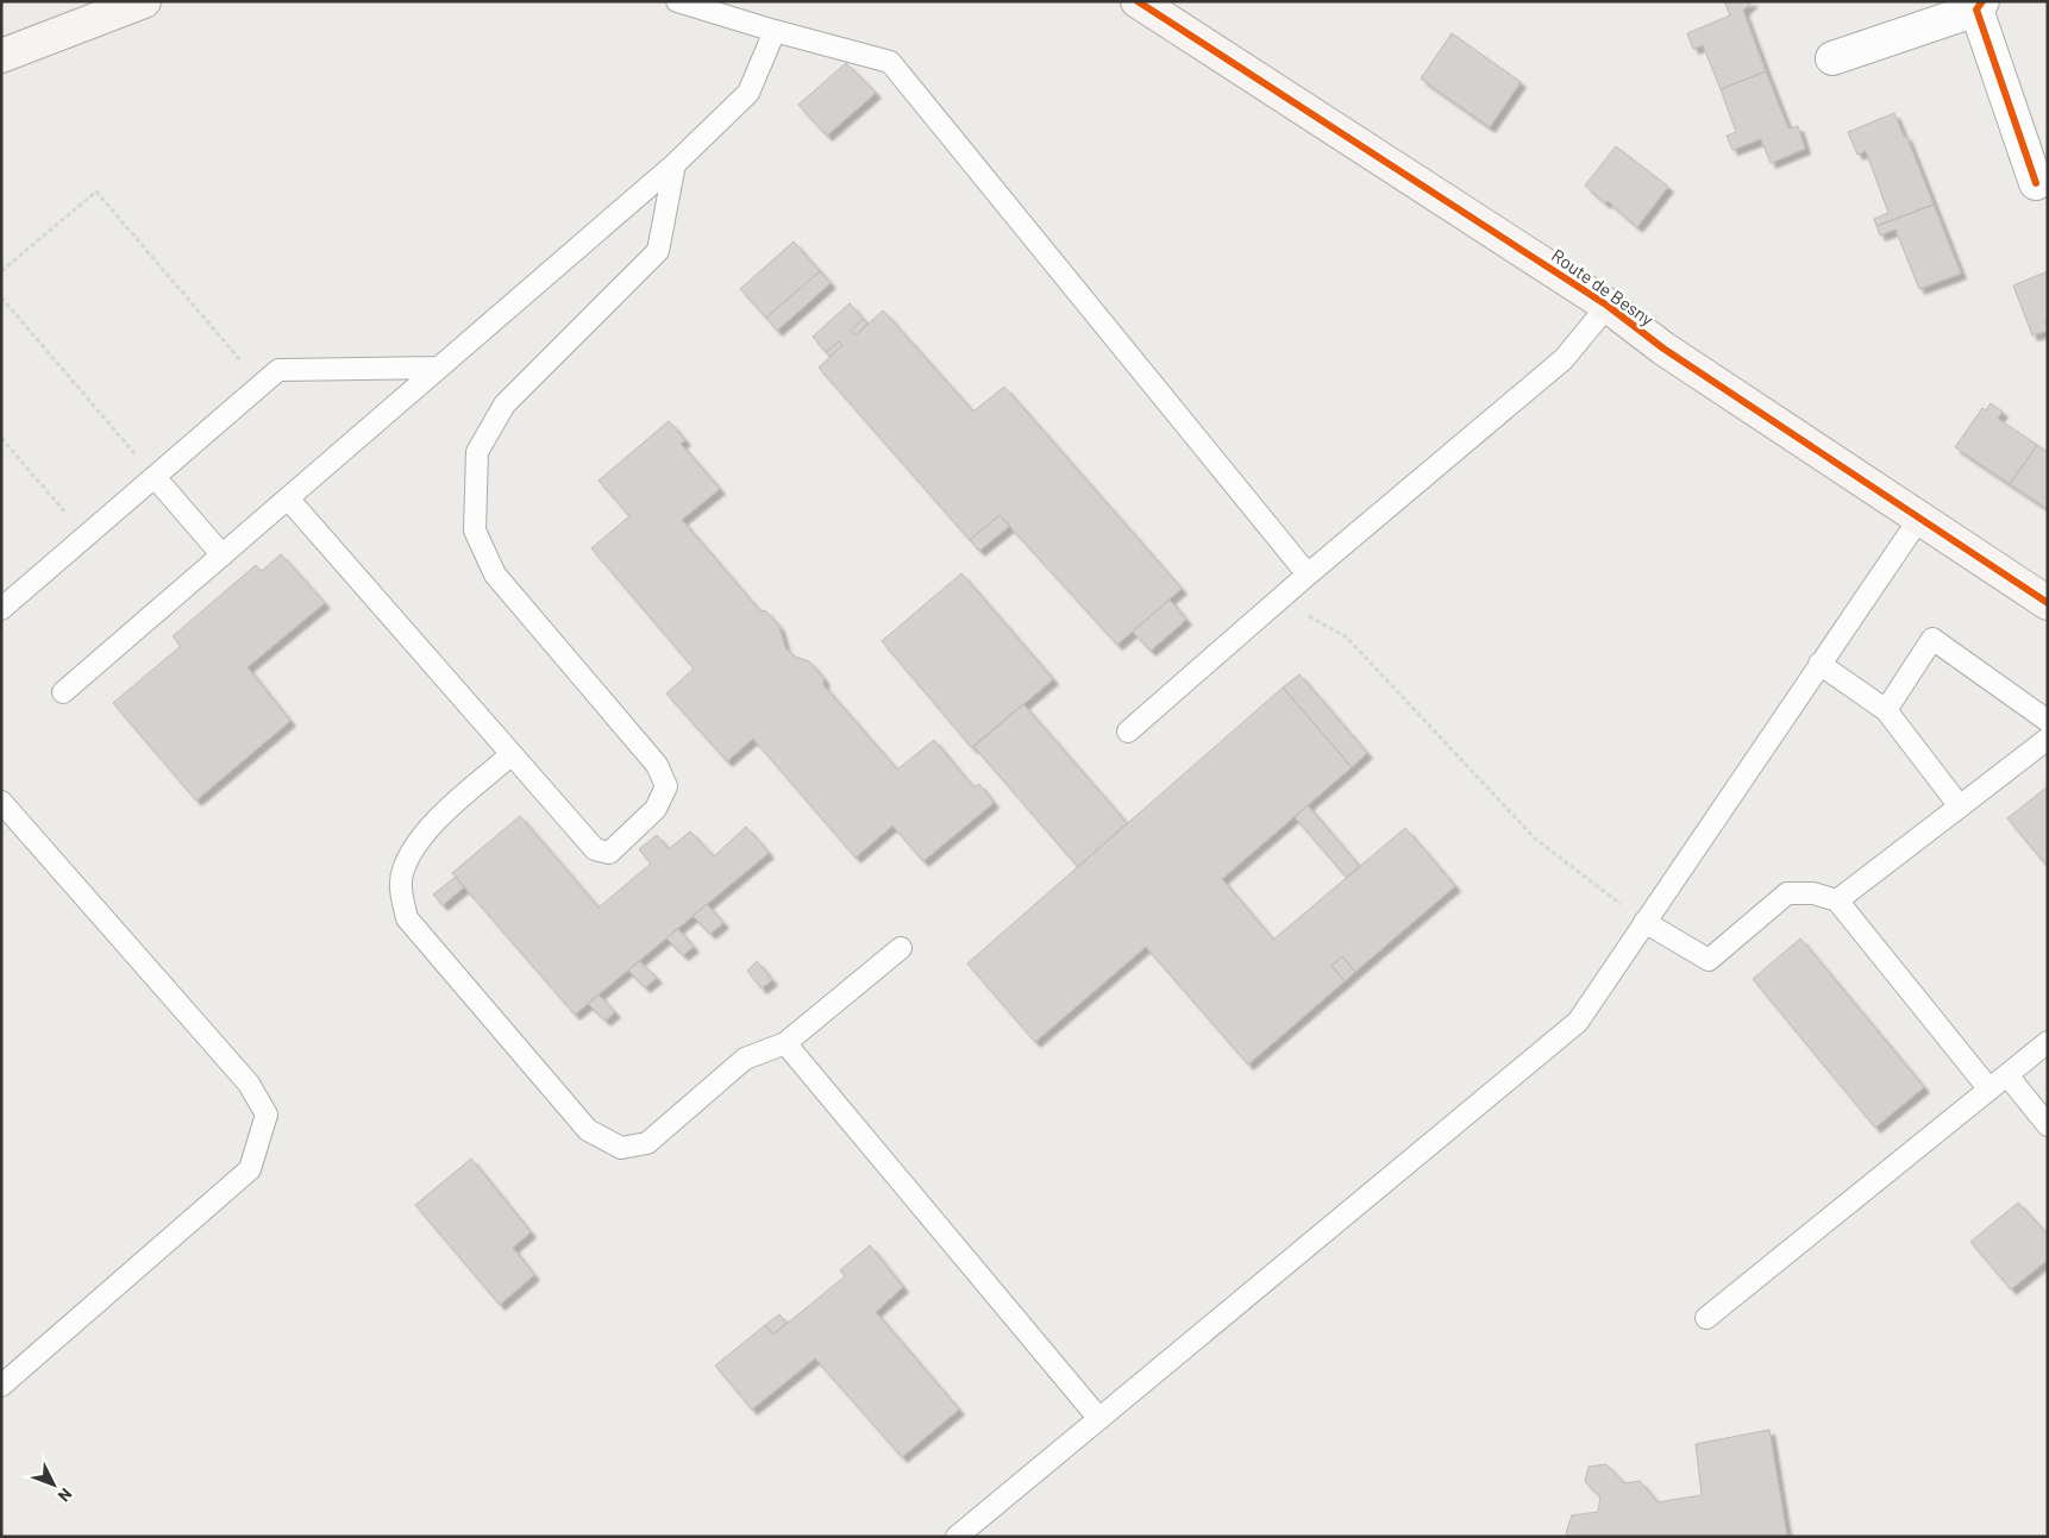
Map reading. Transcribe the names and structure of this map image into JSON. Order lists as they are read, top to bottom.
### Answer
{
  "streets": {
    "main road": ["Route de Besny"]
  },
  "north": "bottom right"
}
